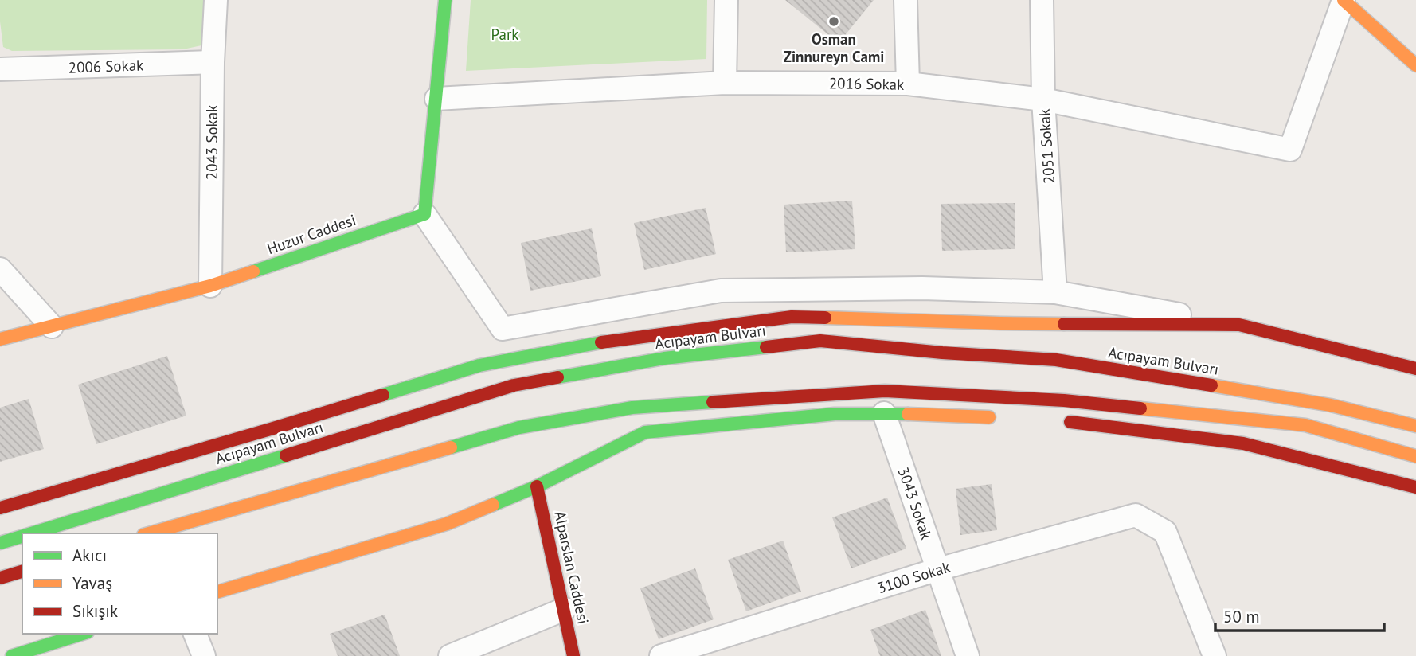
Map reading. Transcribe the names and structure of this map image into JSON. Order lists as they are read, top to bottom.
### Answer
{
  "streets": {
    "main road": ["Huzur Caddesi", "Acıpayam Bulvarı", "Alparslan Caddesi"],
    "street": [
      "2006 Sokak",
      "2016 Sokak",
      "2043 Sokak",
      "2051 Sokak",
      "3043 Sokak",
      "3100 Sokak"
    ]
  },
  "crossings": [
    ["2006 Sokak", "2043 Sokak"],
    ["2016 Sokak", "2051 Sokak"],
    ["2043 Sokak", "Huzur Caddesi"],
    ["3043 Sokak", "3100 Sokak"]
  ],
  "parks": ["Park"],
  "places": ["Osman Zinnureyn Cami"],
  "legend": ["Akıcı", "Yavaş", "Sıkışık"],
  "scale_bar": "50 m"
}
